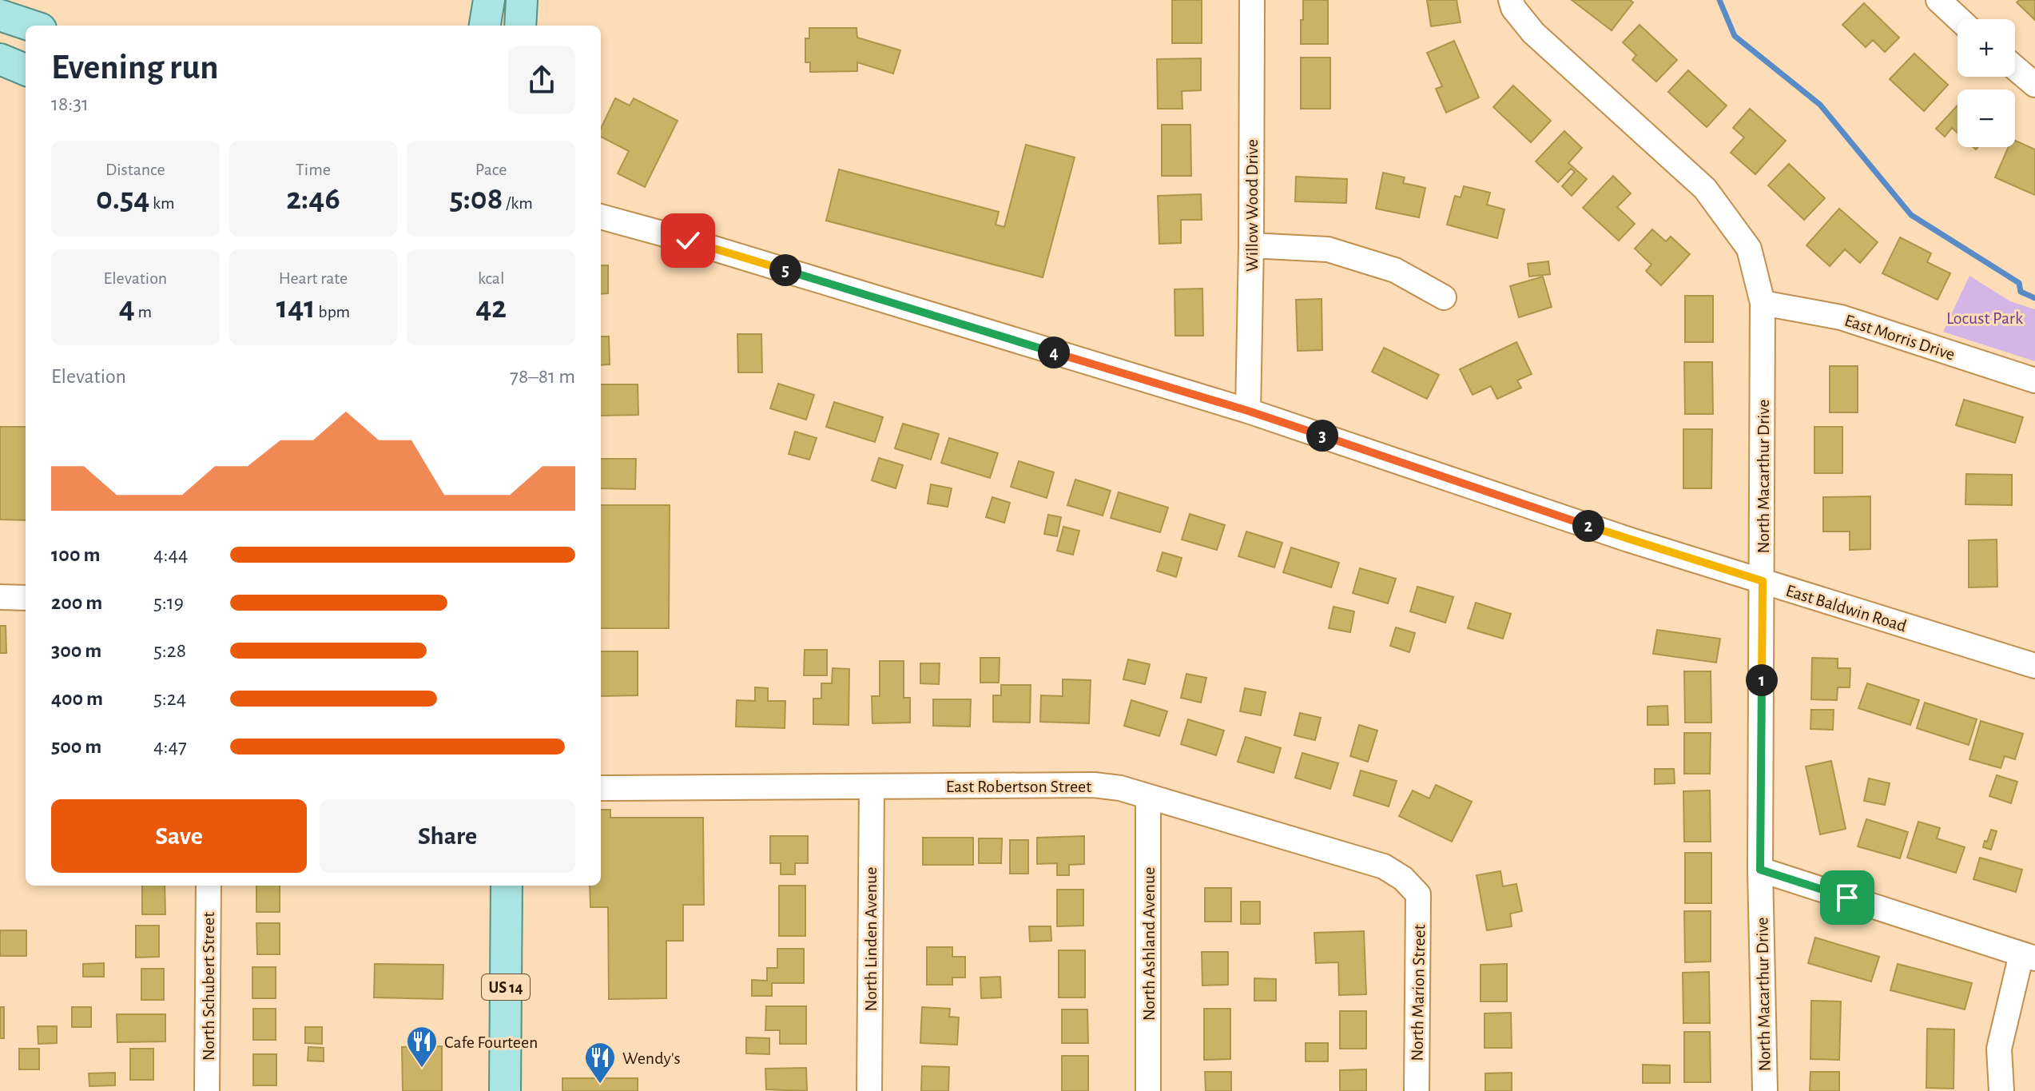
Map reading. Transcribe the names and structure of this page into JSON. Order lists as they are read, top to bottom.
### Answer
{
  "streets": {
    "main road": ["US 14"],
    "street": [
      "Willow Wood Drive",
      "East Morris Drive",
      "North Macarthur Drive",
      "East Baldwin Road",
      "East Robertson Street",
      "North Linden Avenue",
      "North Ashland Avenue",
      "North Schubert Street",
      "North Marion Street"
    ]
  },
  "crossings": [
    ["Willow Wood Drive", "East Baldwin Road"],
    ["East Morris Drive", "North Macarthur Drive"],
    ["North Macarthur Drive", "East Baldwin Road"],
    ["East Robertson Street", "North Linden Avenue"],
    ["East Robertson Street", "North Ashland Avenue"],
    ["East Robertson Street", "North Marion Street"]
  ],
  "parks": ["Locust Park"],
  "places": {
    "restaurant": ["Cafe Fourteen", "Wendy's"]
  },
  "page": {
    "map_buttons": ["+", "−"],
    "heading": ["Evening run", "18:31"],
    "stats": [
      ["Distance", "0.54 km"],
      ["Time", "2:46"],
      ["Pace", "5:08 /km"],
      ["Elevation", "4 m"],
      ["Heart rate", "141 bpm"],
      ["kcal", "42"]
    ],
    "pins": [
      "5",
      "4",
      "3",
      "2",
      "1"
    ],
    "chart": ["Elevation", "78–81 m"],
    "list": [
      {
        "name": "100 m",
        "note": "4:44"
      },
      {
        "name": "200 m",
        "note": "5:19"
      },
      {
        "name": "300 m",
        "note": "5:28"
      },
      {
        "name": "400 m",
        "note": "5:24"
      },
      {
        "name": "500 m",
        "note": "4:47"
      }
    ],
    "buttons": ["Save", "Share"]
  }
}
